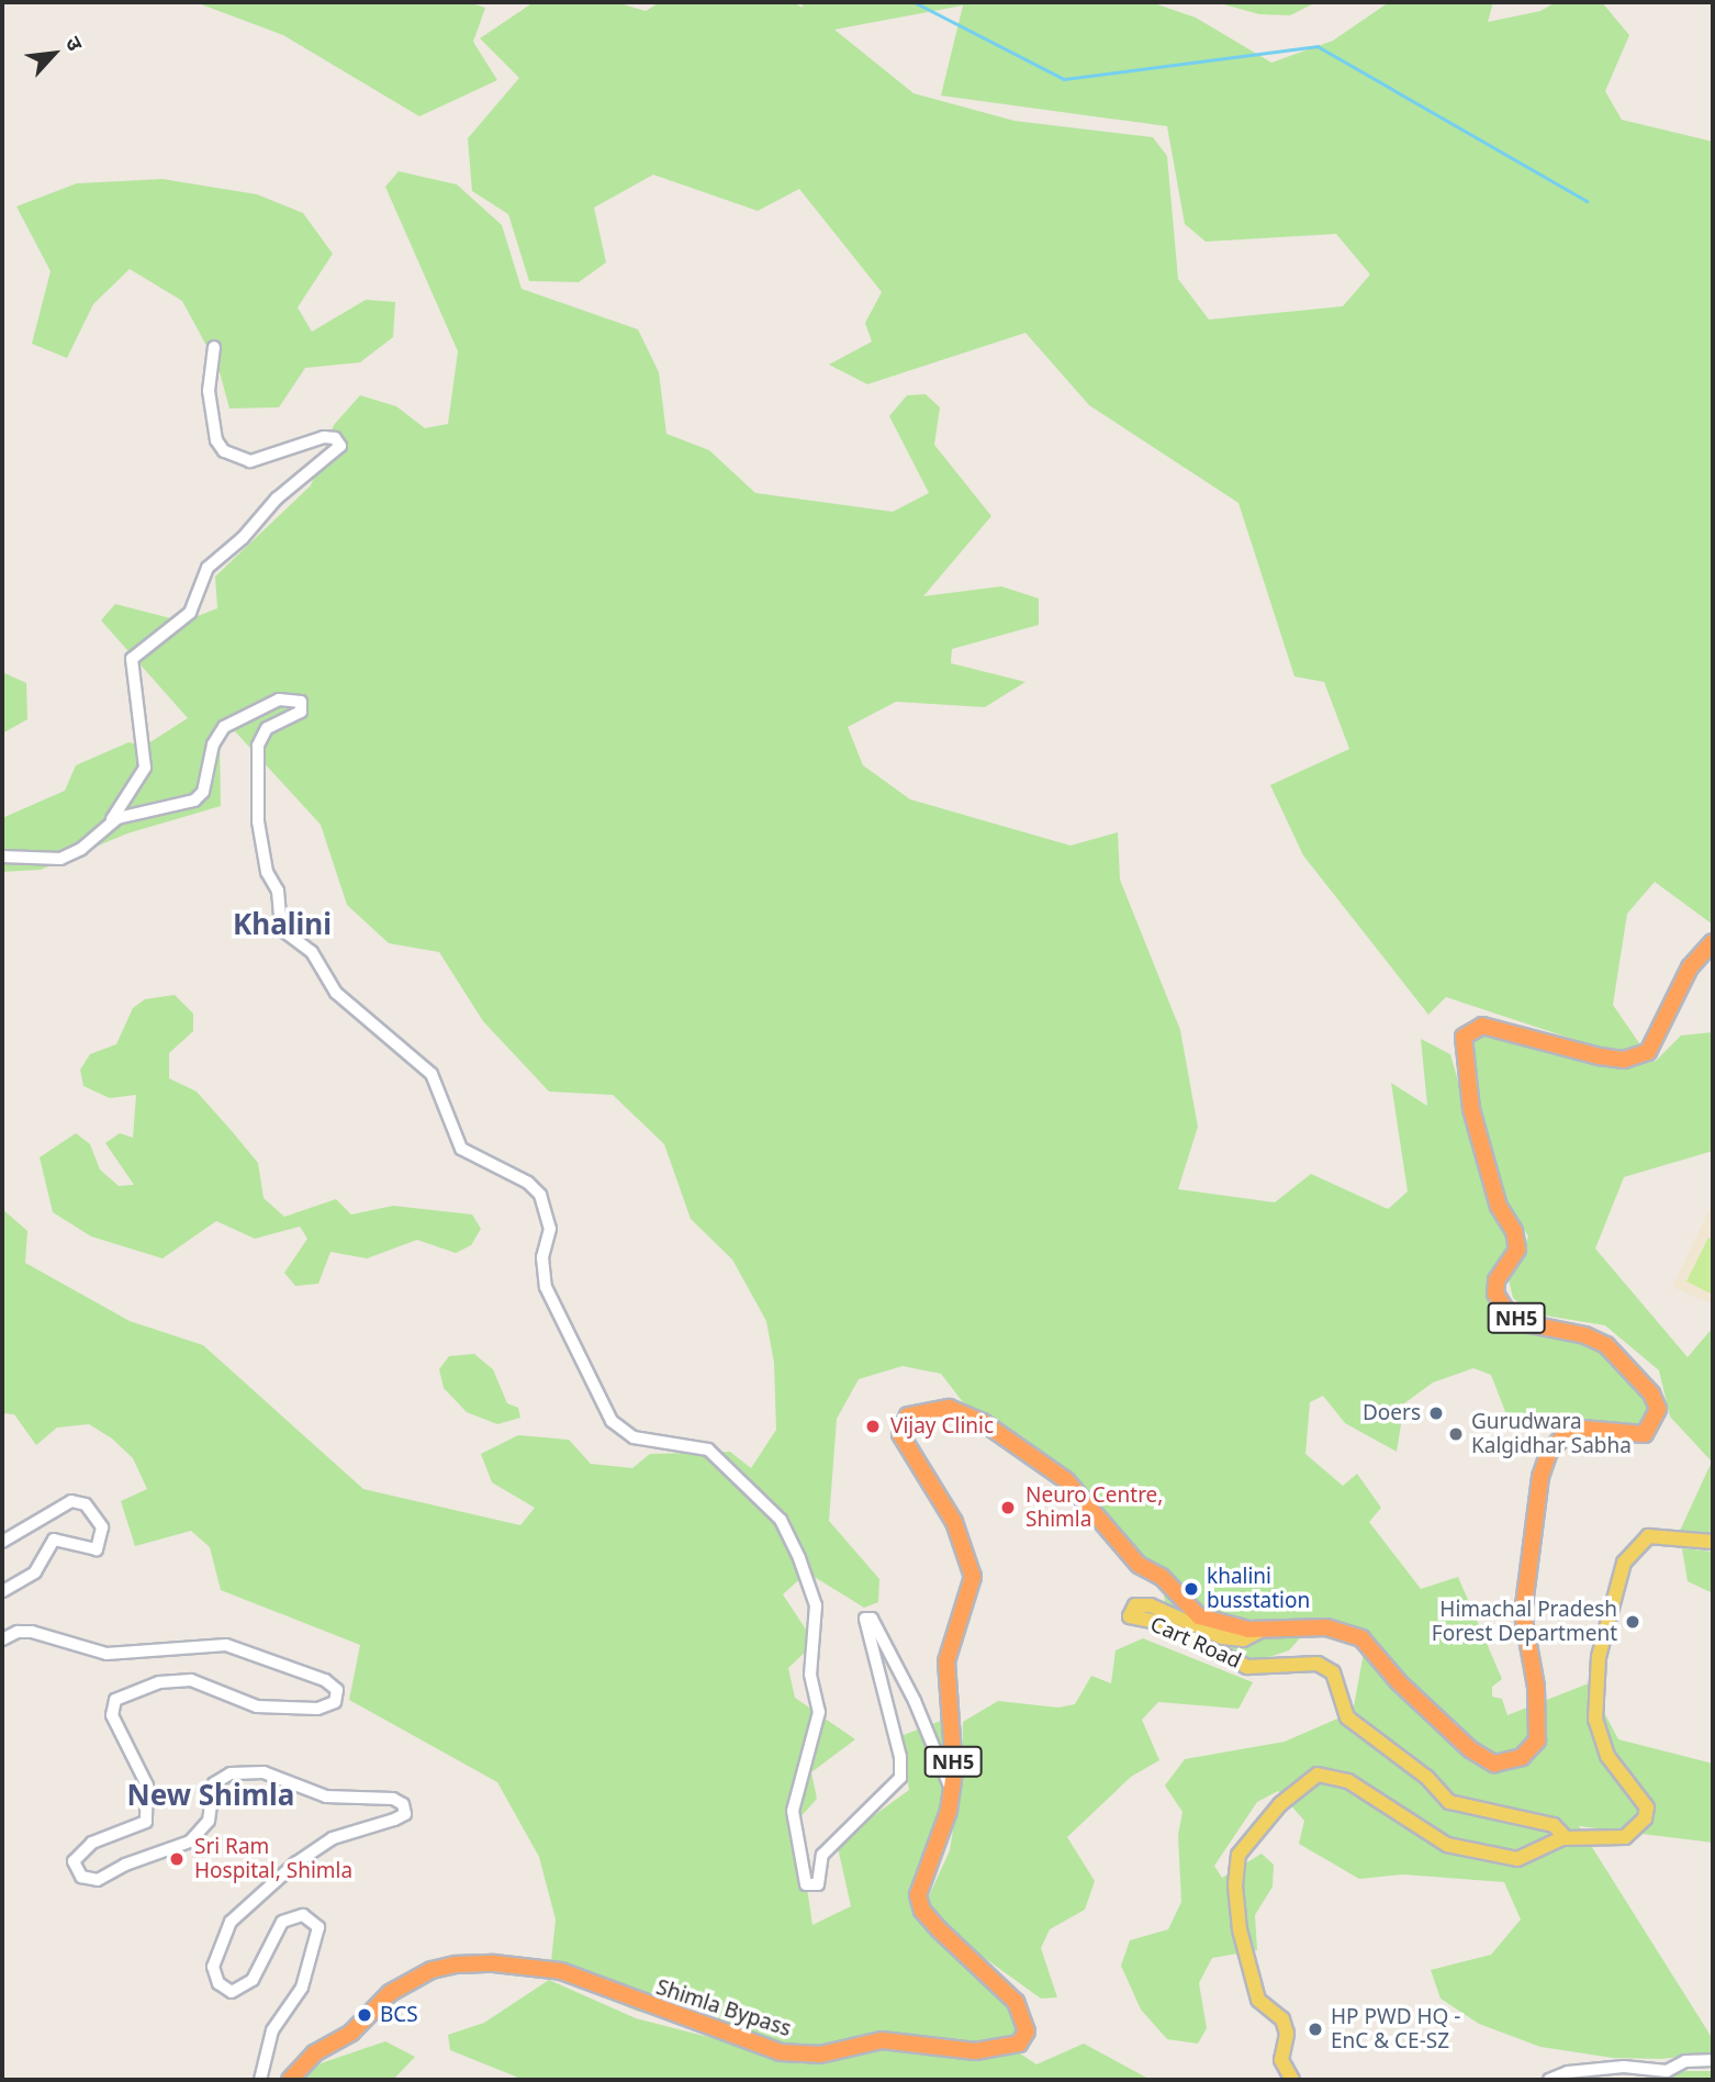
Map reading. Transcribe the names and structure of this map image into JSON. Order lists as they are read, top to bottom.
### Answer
{
  "streets": {
    "highway": ["NH5", "Shimla Bypass"],
    "main road": ["Cart Road"]
  },
  "crossings": [
    ["Cart Road", "Shimla Bypass"]
  ],
  "districts": ["Khalini", "New Shimla"],
  "places": [
    "Doers",
    "Vijay Clinic",
    "Gurudwara Kalgidhar Sabha",
    "Neuro Centre, Shimla",
    "khalini busstation",
    "Himachal Pradesh Forest Department",
    "Sri Ram Hospital, Shimla",
    "BCS",
    "HP PWD HQ - EnC & CE-SZ"
  ],
  "north": "top right"
}
